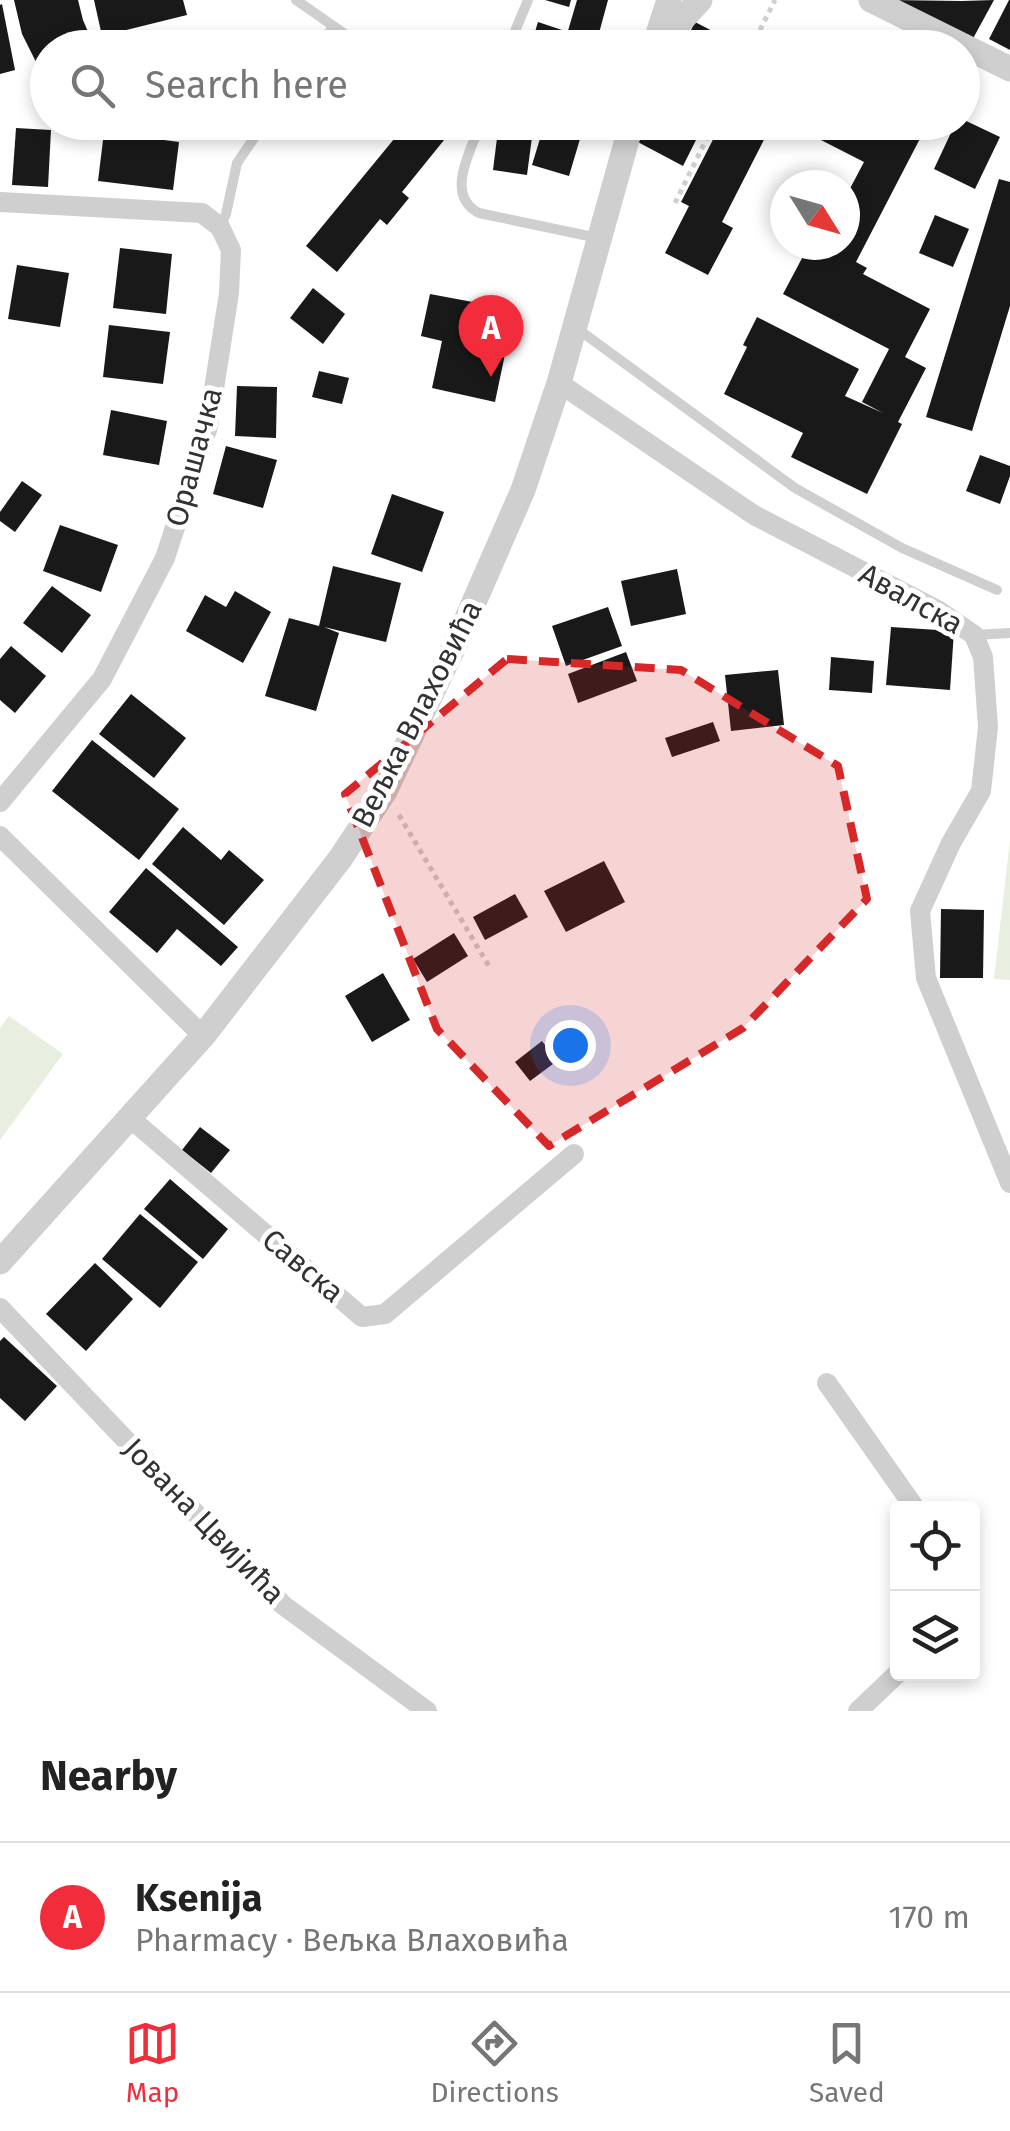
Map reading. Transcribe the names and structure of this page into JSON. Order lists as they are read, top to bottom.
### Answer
{
  "streets": {
    "street": [
      "Орашачка",
      "Авалска",
      "Вељка Влаховића",
      "Савска",
      "Јована Цвијића"
    ]
  },
  "crossings": [
    ["Авалска", "Вељка Влаховића"],
    ["Вељка Влаховића", "Савска"]
  ],
  "north": "bottom right",
  "page": {
    "search": "Search here",
    "pins": "A",
    "heading": "Nearby",
    "list": [
      {
        "mark": "A",
        "name": "Ksenija",
        "note": "Pharmacy · Вељка Влаховића",
        "value": "170 m"
      }
    ],
    "nav": ["Map", "Directions", "Saved"]
  }
}
